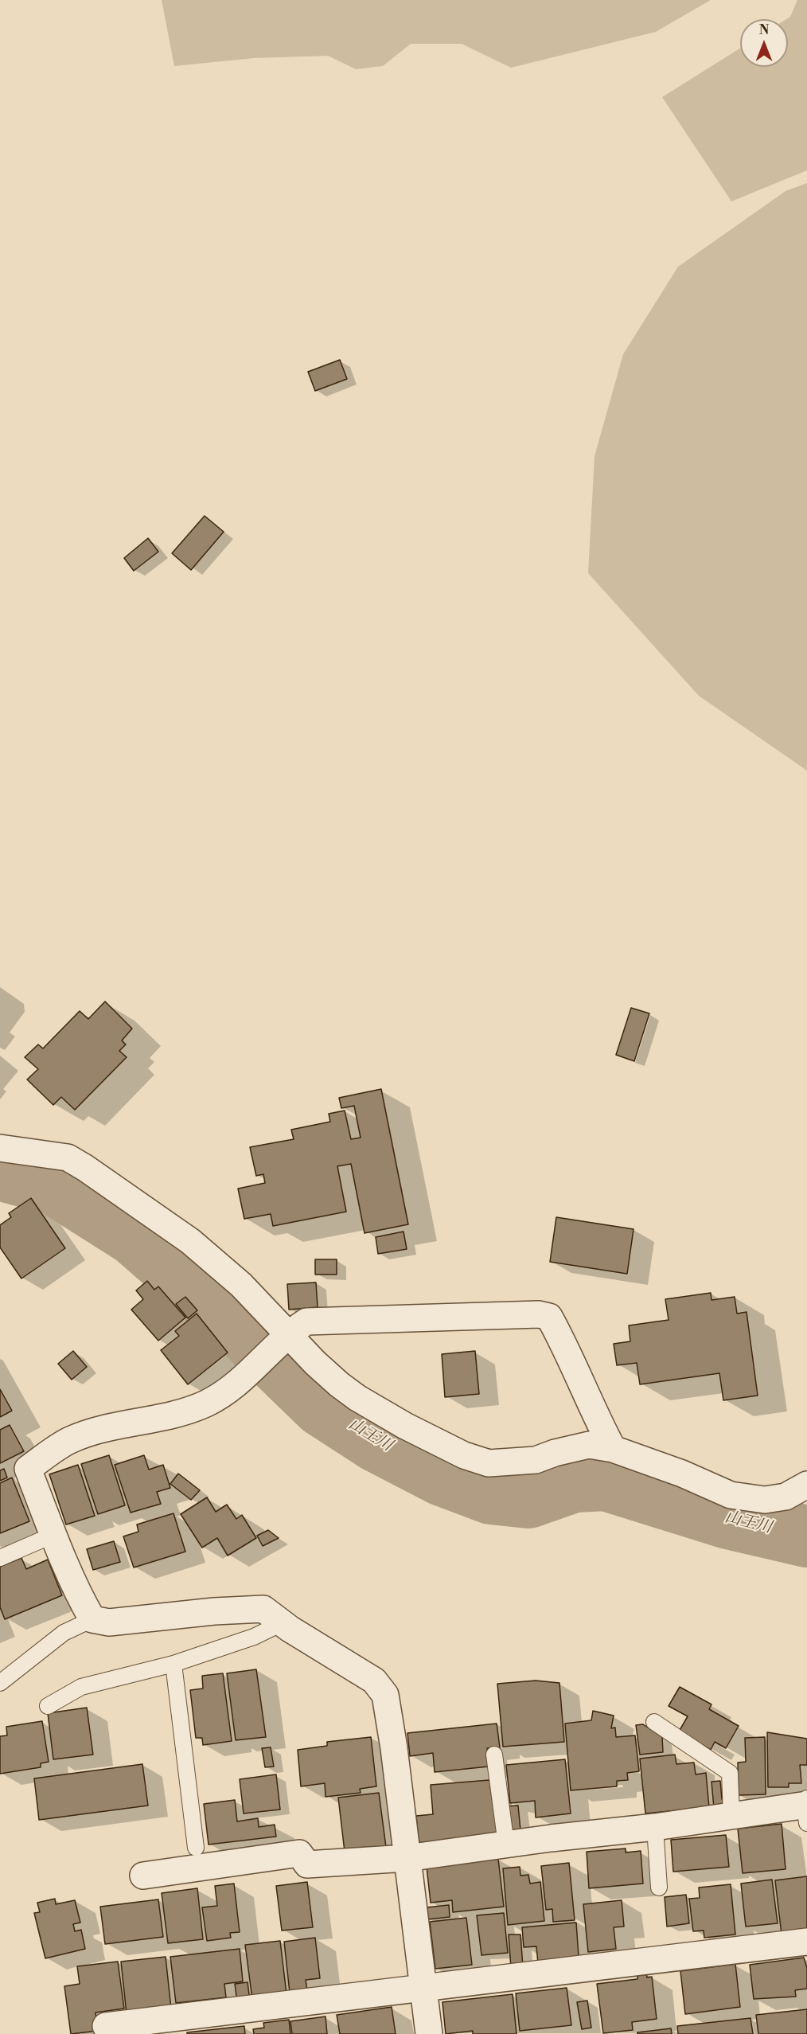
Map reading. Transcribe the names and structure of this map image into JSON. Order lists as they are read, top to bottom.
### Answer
{
  "water": ["山王川"],
  "north": "top"
}
